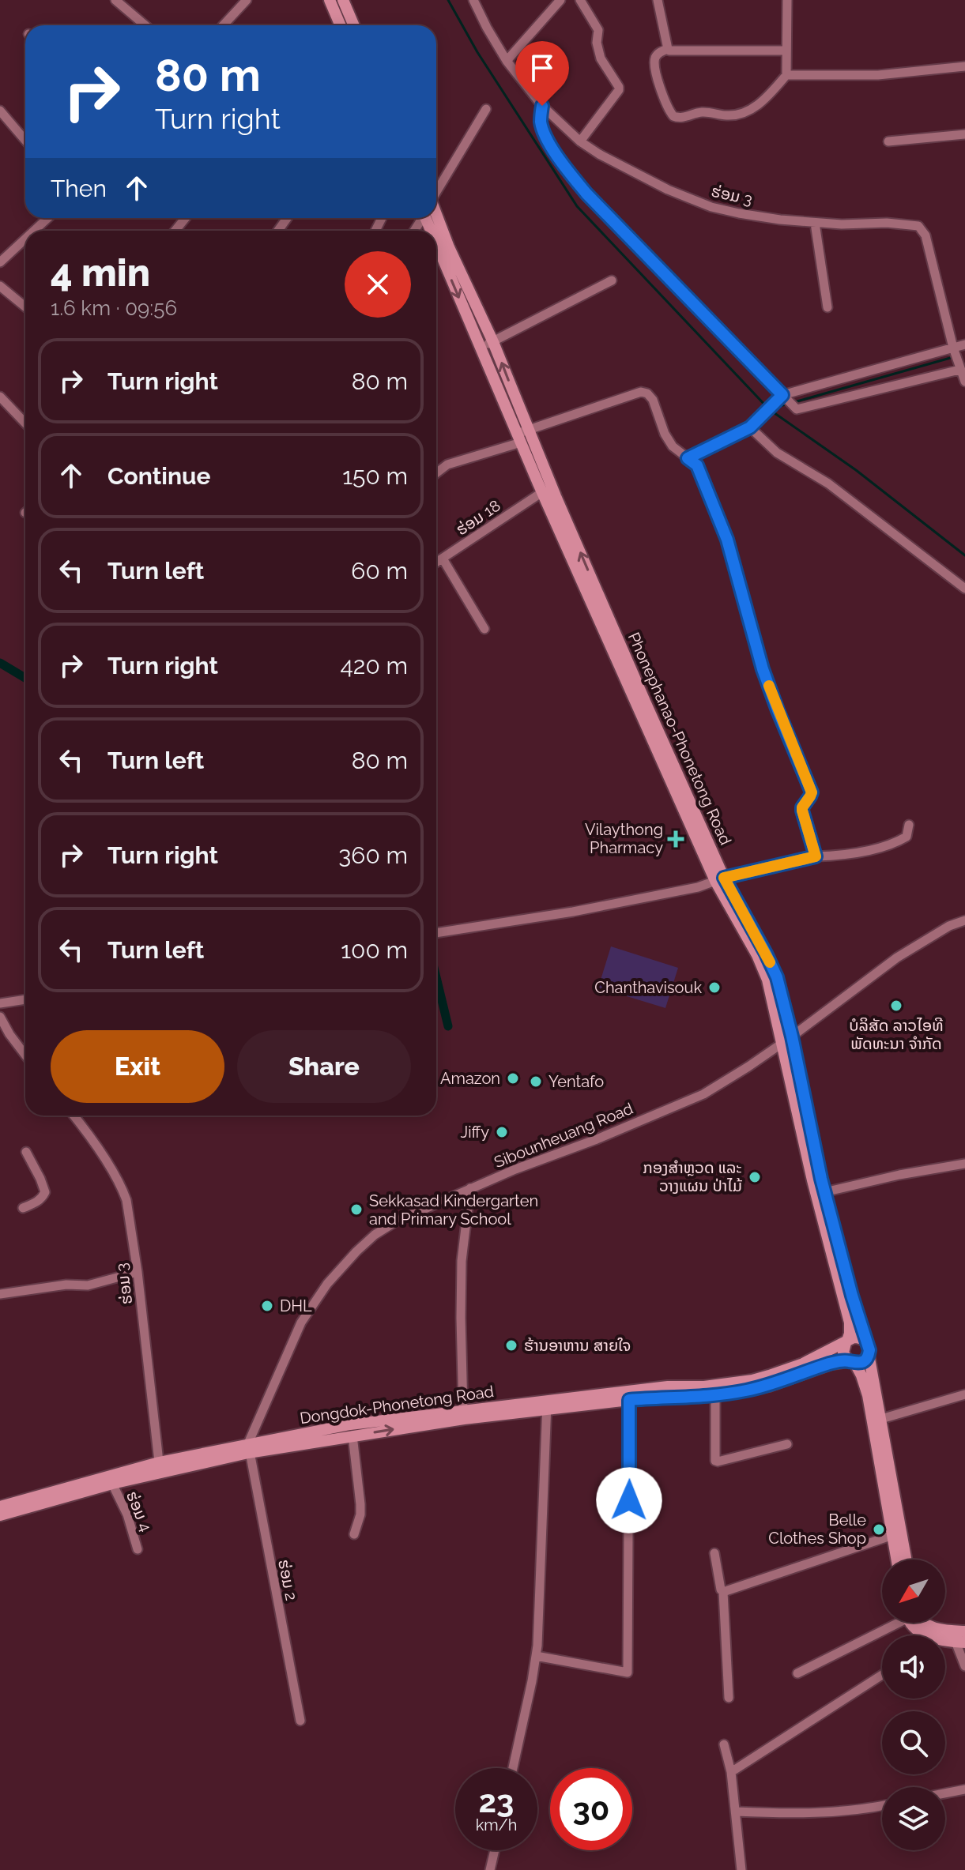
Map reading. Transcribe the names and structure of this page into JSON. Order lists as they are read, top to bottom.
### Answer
{
  "streets": {
    "main road": ["Phonephanao-Phonetong Road", "Dongdok-Phonetong Road"],
    "street": [
      "ຮ່ອມ 3",
      "ຮ່ອມ 18",
      "Sibounheuang Road",
      "ຮ່ອມ 4",
      "ຮ່ອມ 2"
    ]
  },
  "crossings": [
    ["ຮ່ອມ 3", "Dongdok-Phonetong Road"],
    ["ຮ່ອມ 18", "Phonephanao-Phonetong Road"],
    ["Phonephanao-Phonetong Road", "Sibounheuang Road"],
    ["Sibounheuang Road", "Dongdok-Phonetong Road"],
    ["Sibounheuang Road", "ຮ່ອມ 2"],
    ["Dongdok-Phonetong Road", "ຮ່ອມ 4"],
    ["Dongdok-Phonetong Road", "ຮ່ອມ 2"]
  ],
  "places": {
    "health": ["Vilaythong Pharmacy"],
    "other": [
      "Chanthavisouk",
      "ບໍລິສັດ ລາວໄອທີ ພັດທະນາ ຈຳກັດ",
      "Amazon",
      "Yentafo",
      "Jiffy",
      "ກອງສໍາຫຼວດ ແລະ ວາງແຜນ ປ່າໄມ້",
      "Sekkasad Kindergarten and Primary School",
      "DHL",
      "ຮ້ານອາຫານ ສາຍໃຈ",
      "Belle Clothes Shop"
    ]
  },
  "north": "bottom left",
  "page": {
    "turn": ["80 m", "Turn right"],
    "then": "Then",
    "heading": ["4 min", "1.6 km · 09:56"],
    "list": [
      {
        "name": "Turn right",
        "value": "80 m"
      },
      {
        "name": "Continue",
        "value": "150 m"
      },
      {
        "name": "Turn left",
        "value": "60 m"
      },
      {
        "name": "Turn right",
        "value": "420 m"
      },
      {
        "name": "Turn left",
        "value": "80 m"
      },
      {
        "name": "Turn right",
        "value": "360 m"
      },
      {
        "name": "Turn left",
        "value": "100 m"
      }
    ],
    "buttons": ["Exit", "Share"],
    "speed": "23 km/h",
    "limit": "30"
  }
}
